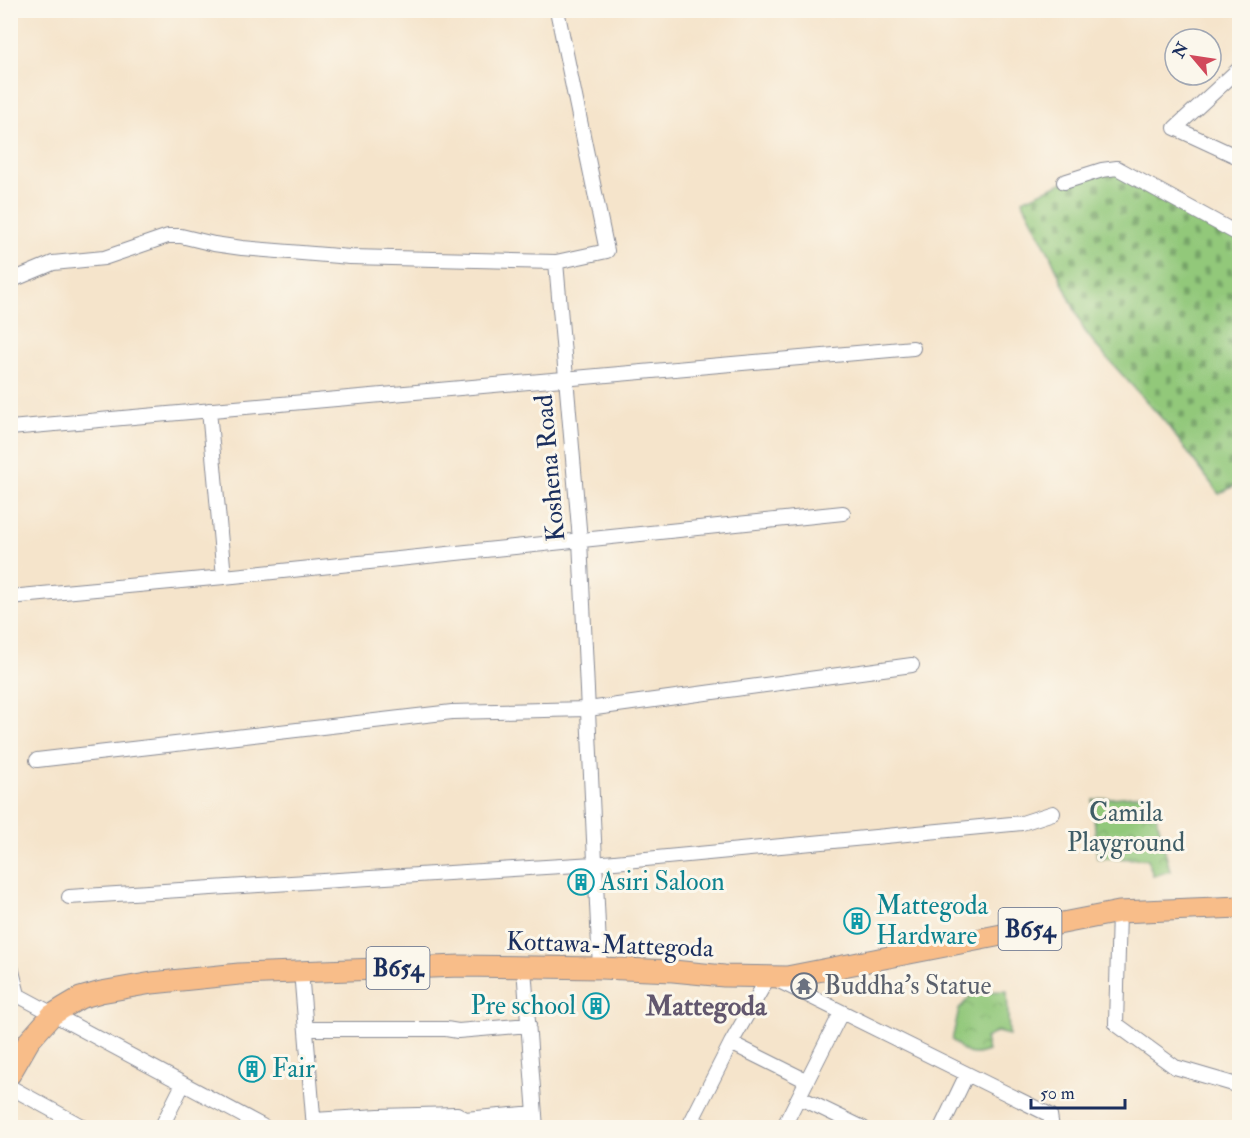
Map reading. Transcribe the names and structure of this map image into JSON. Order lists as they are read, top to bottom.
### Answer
{
  "streets": {
    "main road": ["B654", "Kottawa-Mattegoda"],
    "street": ["Koshena Road"]
  },
  "crossings": [
    ["Koshena Road", "Kottawa-Mattegoda"]
  ],
  "districts": ["Mattegoda"],
  "parks": ["Camila Playground"],
  "places": {
    "building": [
      "Asiri Saloon",
      "Mattegoda Hardware",
      "Pre school",
      "Fair"
    ],
    "temple": ["Buddha's Statue"]
  },
  "scale_bar": "50 m",
  "north": "top left"
}
